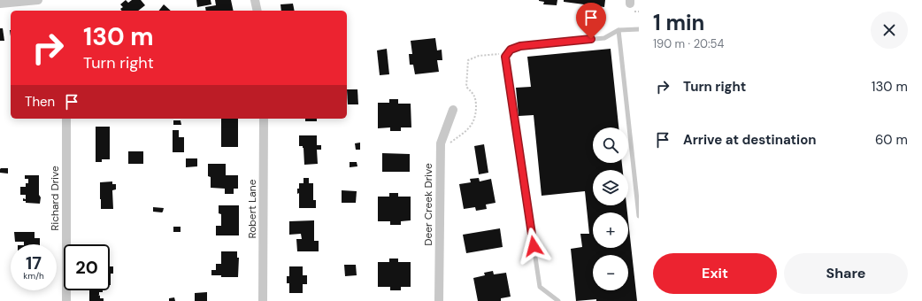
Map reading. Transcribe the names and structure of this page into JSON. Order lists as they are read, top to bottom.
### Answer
{
  "streets": {
    "street": ["Richard Drive", "Deer Creek Drive", "Robert Lane"]
  },
  "page": {
    "heading": ["1 min", "190 m · 20:54"],
    "turn": ["130 m", "Turn right"],
    "list": [
      {
        "name": "Turn right",
        "value": "130 m"
      },
      {
        "name": "Arrive at destination",
        "value": "60 m"
      }
    ],
    "then": "Then",
    "map_buttons": ["+", "−"],
    "speed": "17 km/h",
    "limit": "20",
    "buttons": ["Exit", "Share"]
  }
}
